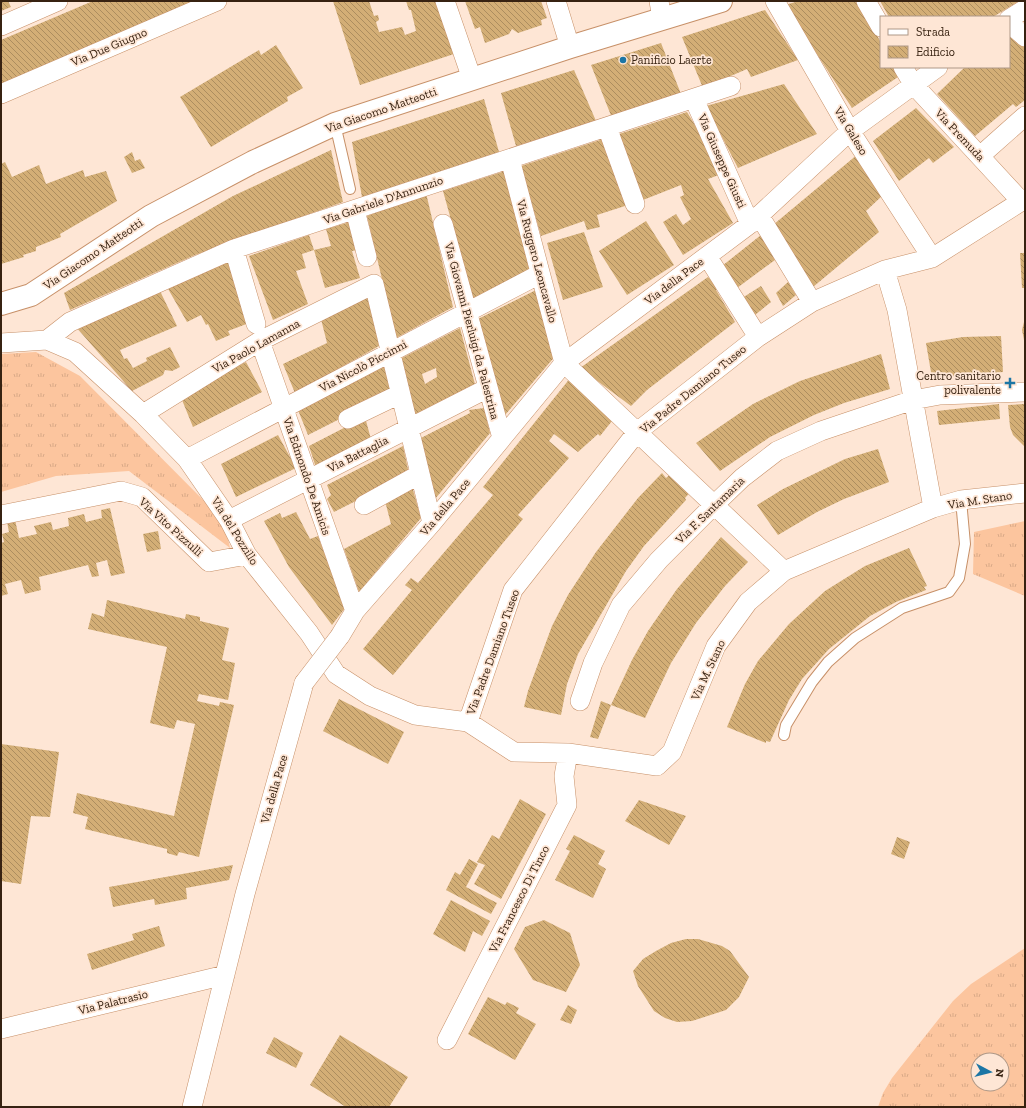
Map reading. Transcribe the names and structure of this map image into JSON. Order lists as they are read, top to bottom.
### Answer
{
  "streets": {
    "street": [
      "Via Due Giugno",
      "Via Giacomo Matteotti",
      "Via Galeso",
      "Via Premuda",
      "Via Giuseppe Giusti",
      "Via Gabriele D'Annunzio",
      "Via Ruggero Leoncavallo",
      "Via della Pace",
      "Via Giovanni Pierluigi da Palestrina",
      "Via Paolo Lamanna",
      "Via Nicolò Piccinni",
      "Via Padre Damiano Tuseo",
      "Via Battaglia",
      "Via Edmondo De Amicis",
      "Via M. Stano",
      "Via F. Santamaria",
      "Via Vito Pizzulli",
      "Via del Pozzillo",
      "Via Francesco Di Tinco",
      "Via Palatrasio"
    ]
  },
  "crossings": [
    ["Via Galeso", "Via della Pace"],
    ["Via Galeso", "Via Padre Damiano Tuseo"],
    ["Via Premuda", "Via della Pace"],
    ["Via Premuda", "Via Padre Damiano Tuseo"],
    ["Via Giuseppe Giusti", "Via Gabriele D'Annunzio"],
    ["Via Giuseppe Giusti", "Via della Pace"],
    ["Via Giuseppe Giusti", "Via Padre Damiano Tuseo"],
    ["Via Gabriele D'Annunzio", "Via Ruggero Leoncavallo"],
    ["Via Gabriele D'Annunzio", "Via Edmondo De Amicis"],
    ["Via Gabriele D'Annunzio", "Via del Pozzillo"],
    ["Via Ruggero Leoncavallo", "Via della Pace"],
    ["Via Ruggero Leoncavallo", "Via Nicolò Piccinni"],
    ["Via della Pace", "Via Giovanni Pierluigi da Palestrina"],
    ["Via della Pace", "Via Edmondo De Amicis"],
    ["Via della Pace", "Via Palatrasio"],
    ["Via Giovanni Pierluigi da Palestrina", "Via Nicolò Piccinni"],
    ["Via Giovanni Pierluigi da Palestrina", "Via Battaglia"],
    ["Via Paolo Lamanna", "Via Nicolò Piccinni"],
    ["Via Paolo Lamanna", "Via Edmondo De Amicis"],
    ["Via Paolo Lamanna", "Via del Pozzillo"],
    ["Via Nicolò Piccinni", "Via Edmondo De Amicis"],
    ["Via Nicolò Piccinni", "Via del Pozzillo"],
    ["Via Padre Damiano Tuseo", "Via M. Stano"],
    ["Via Padre Damiano Tuseo", "Via del Pozzillo"],
    ["Via Battaglia", "Via Edmondo De Amicis"],
    ["Via Battaglia", "Via del Pozzillo"],
    ["Via M. Stano", "Via del Pozzillo"],
    ["Via M. Stano", "Via Francesco Di Tinco"],
    ["Via Vito Pizzulli", "Via del Pozzillo"]
  ],
  "places": {
    "other": ["Panificio Laerte"],
    "health": ["Centro sanitario polivalente"]
  },
  "legend": ["Strada", "Edificio"],
  "north": "right"
}
